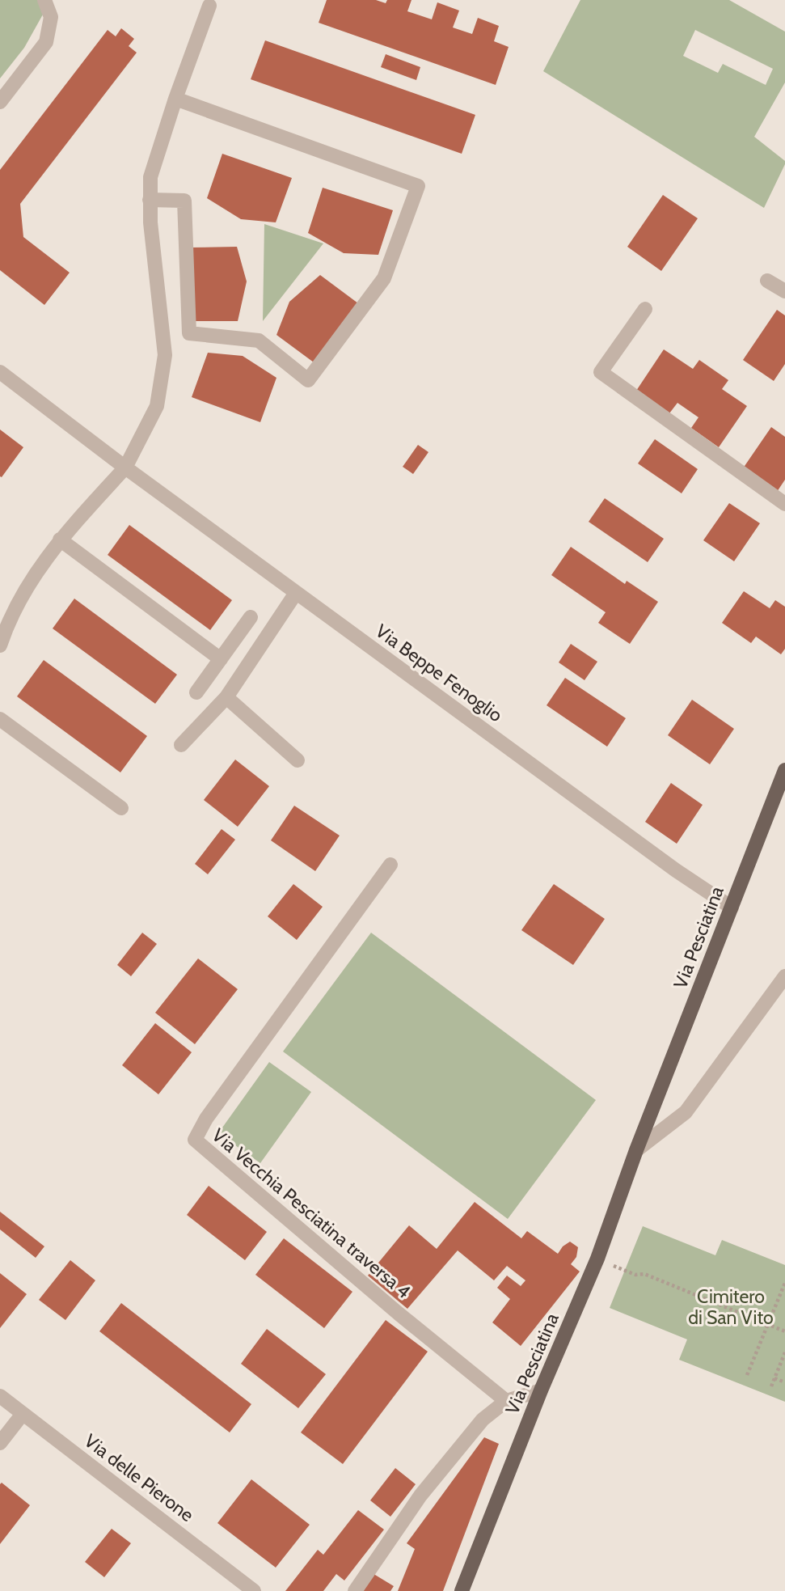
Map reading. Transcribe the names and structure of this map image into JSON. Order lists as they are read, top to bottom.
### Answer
{
  "streets": {
    "main road": ["Via Pesciatina"],
    "street": ["Via Beppe Fenoglio", "Via Vecchia Pesciatina traversa 4", "Via delle Pierone"]
  },
  "crossings": [
    ["Via Beppe Fenoglio", "Via Pesciatina"]
  ],
  "parks": ["Cimitero di San Vito"]
}
